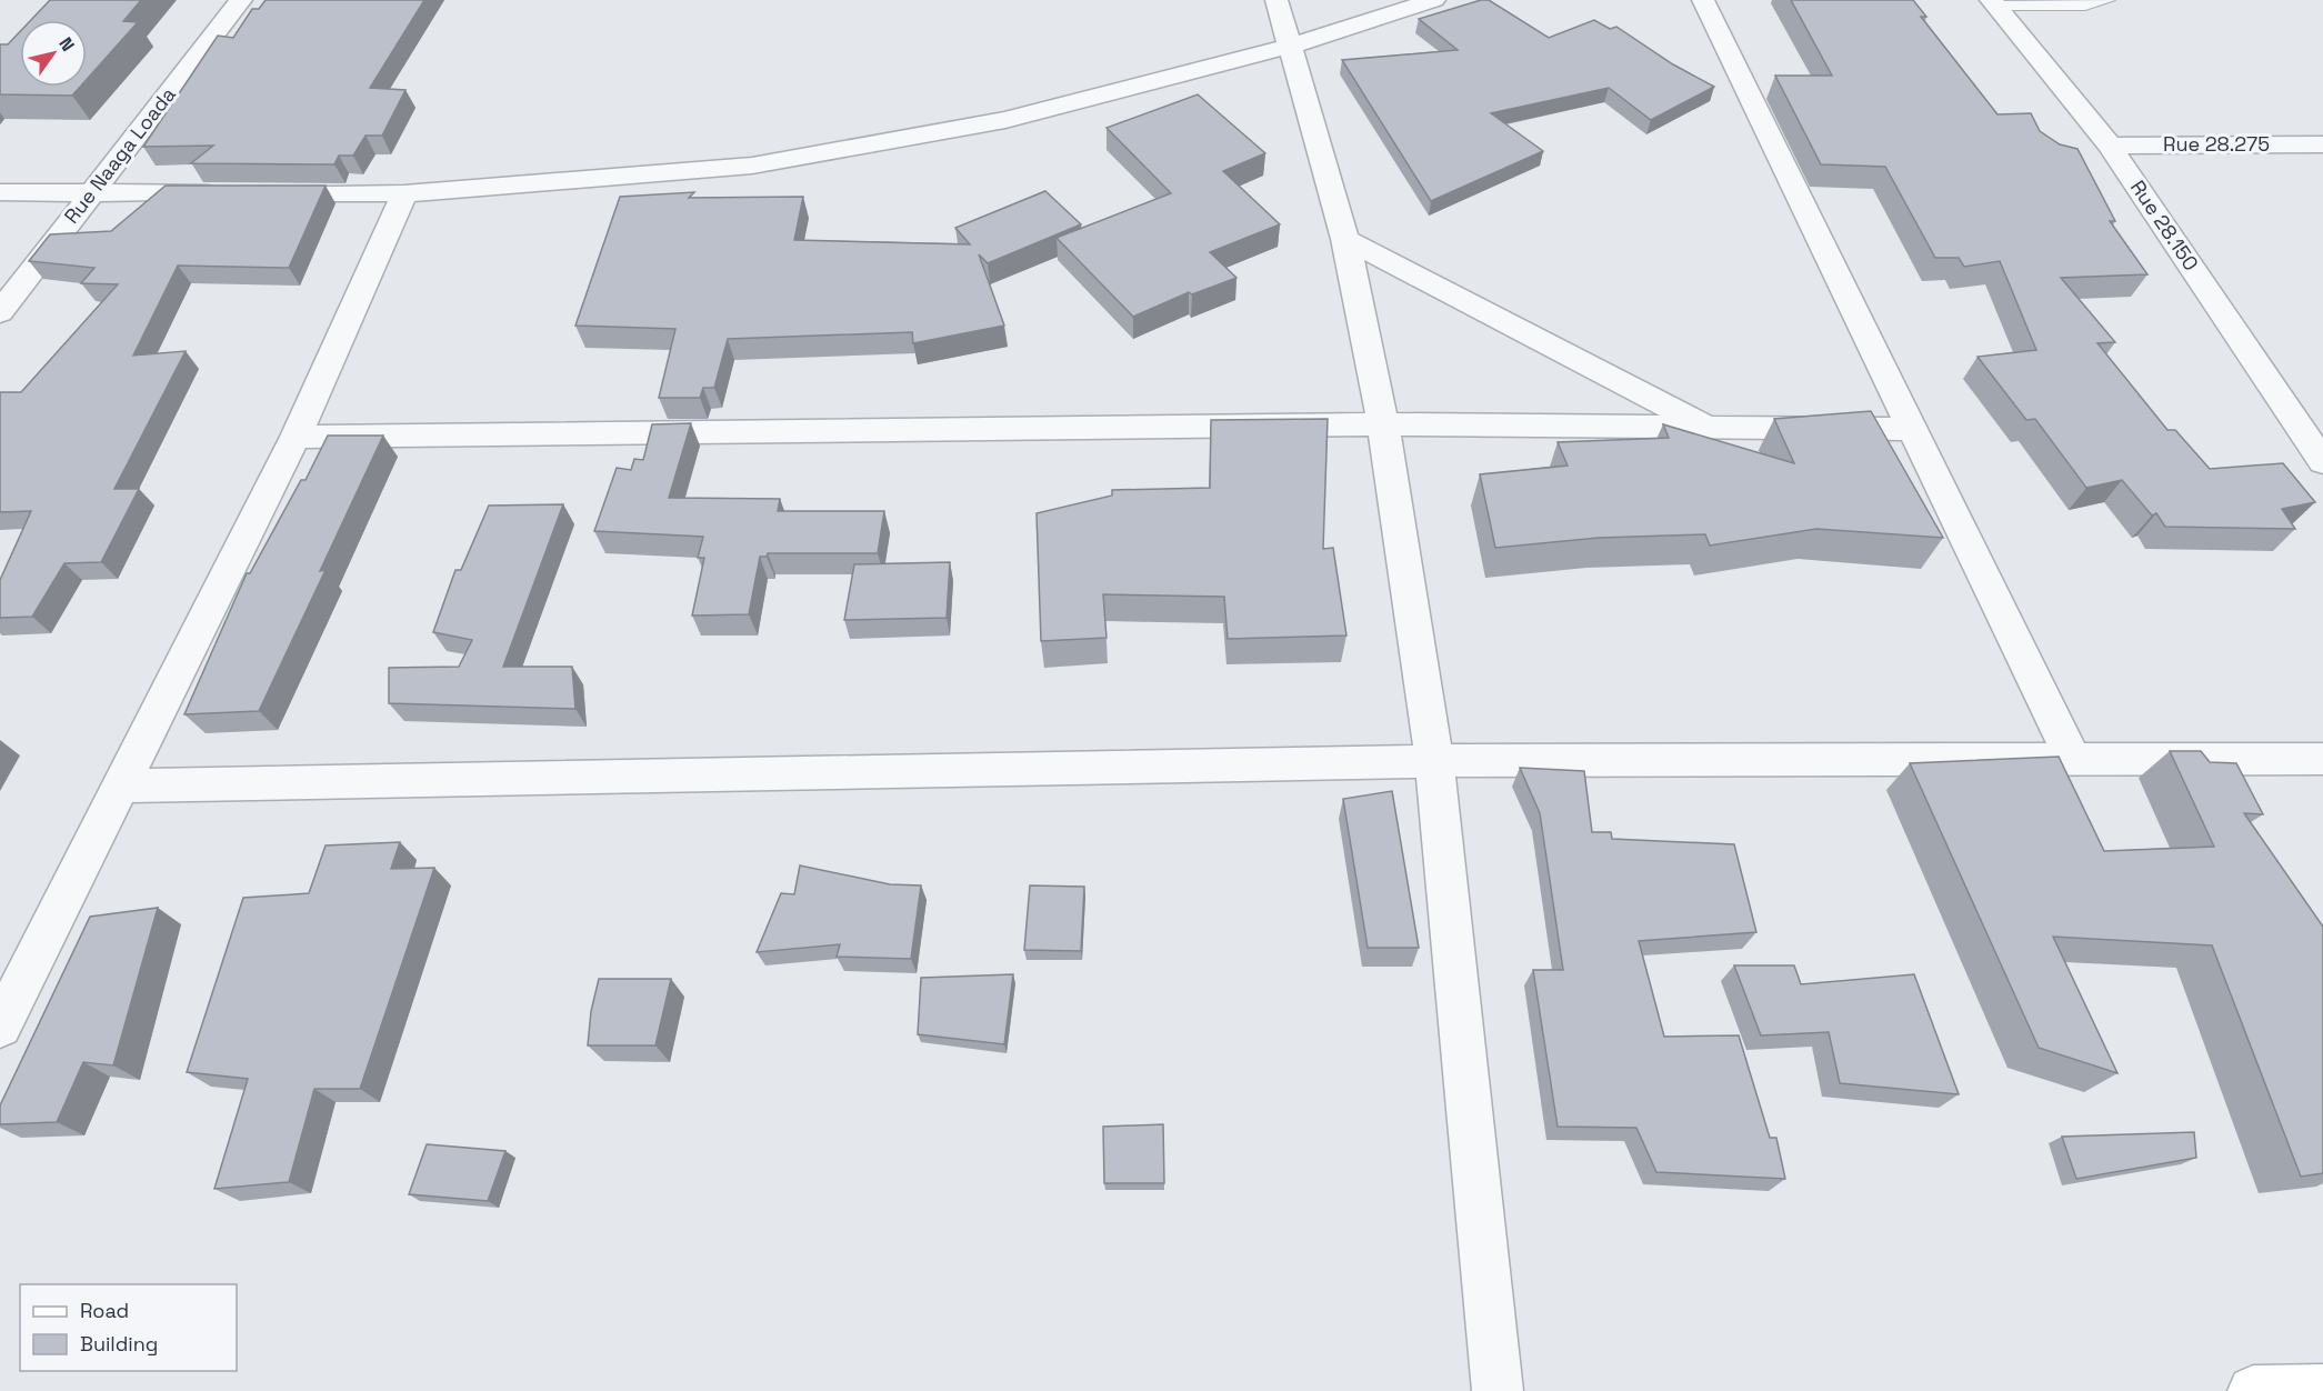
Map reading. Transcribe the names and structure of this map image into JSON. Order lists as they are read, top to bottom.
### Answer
{
  "streets": {
    "street": ["Rue 28.275", "Rue Naaga Loada", "Rue 28.150"]
  },
  "crossings": [
    ["Rue 28.275", "Rue 28.150"]
  ],
  "legend": ["Road", "Building"],
  "north": "top right"
}
